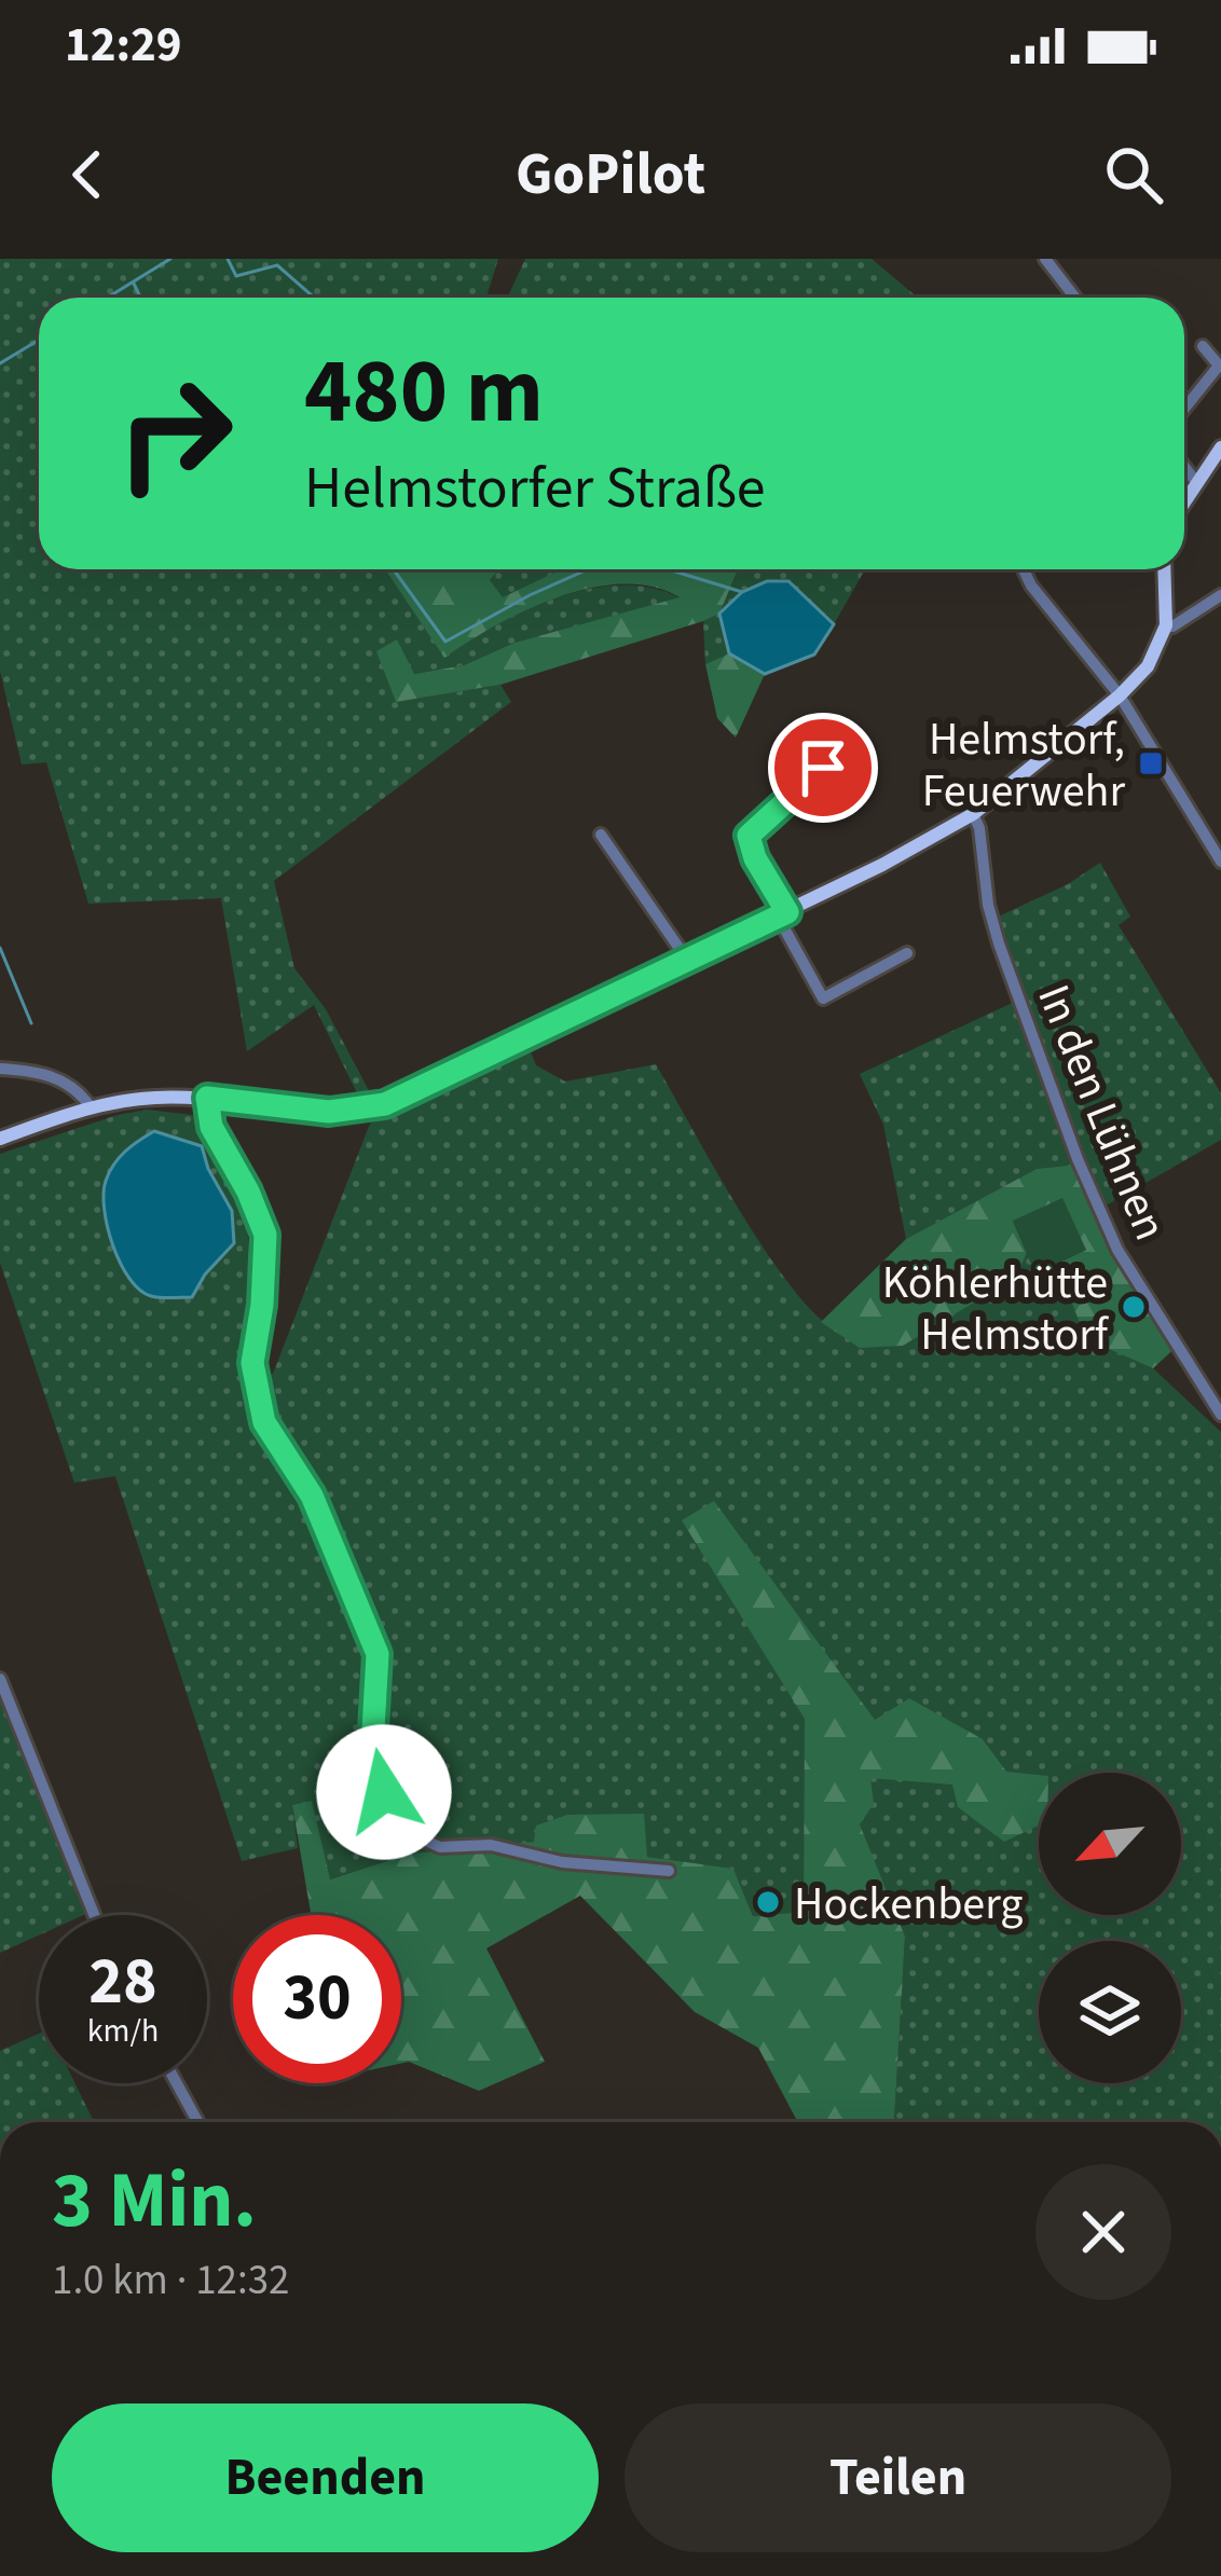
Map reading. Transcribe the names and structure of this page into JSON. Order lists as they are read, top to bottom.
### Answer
{
  "streets": {
    "street": ["In den Lühnen"]
  },
  "places": {
    "transit": ["Helmstorf, Feuerwehr"],
    "other": ["Köhlerhütte Helmstorf", "Hockenberg"]
  },
  "north": "bottom left",
  "page": {
    "status": "12:29",
    "header": "GoPilot",
    "turn": ["480 m", "Helmstorfer Straße"],
    "speed": "28 km/h",
    "limit": "30",
    "heading": ["3 Min.", "1.0 km · 12:32"],
    "buttons": ["Beenden", "Teilen"]
  }
}
